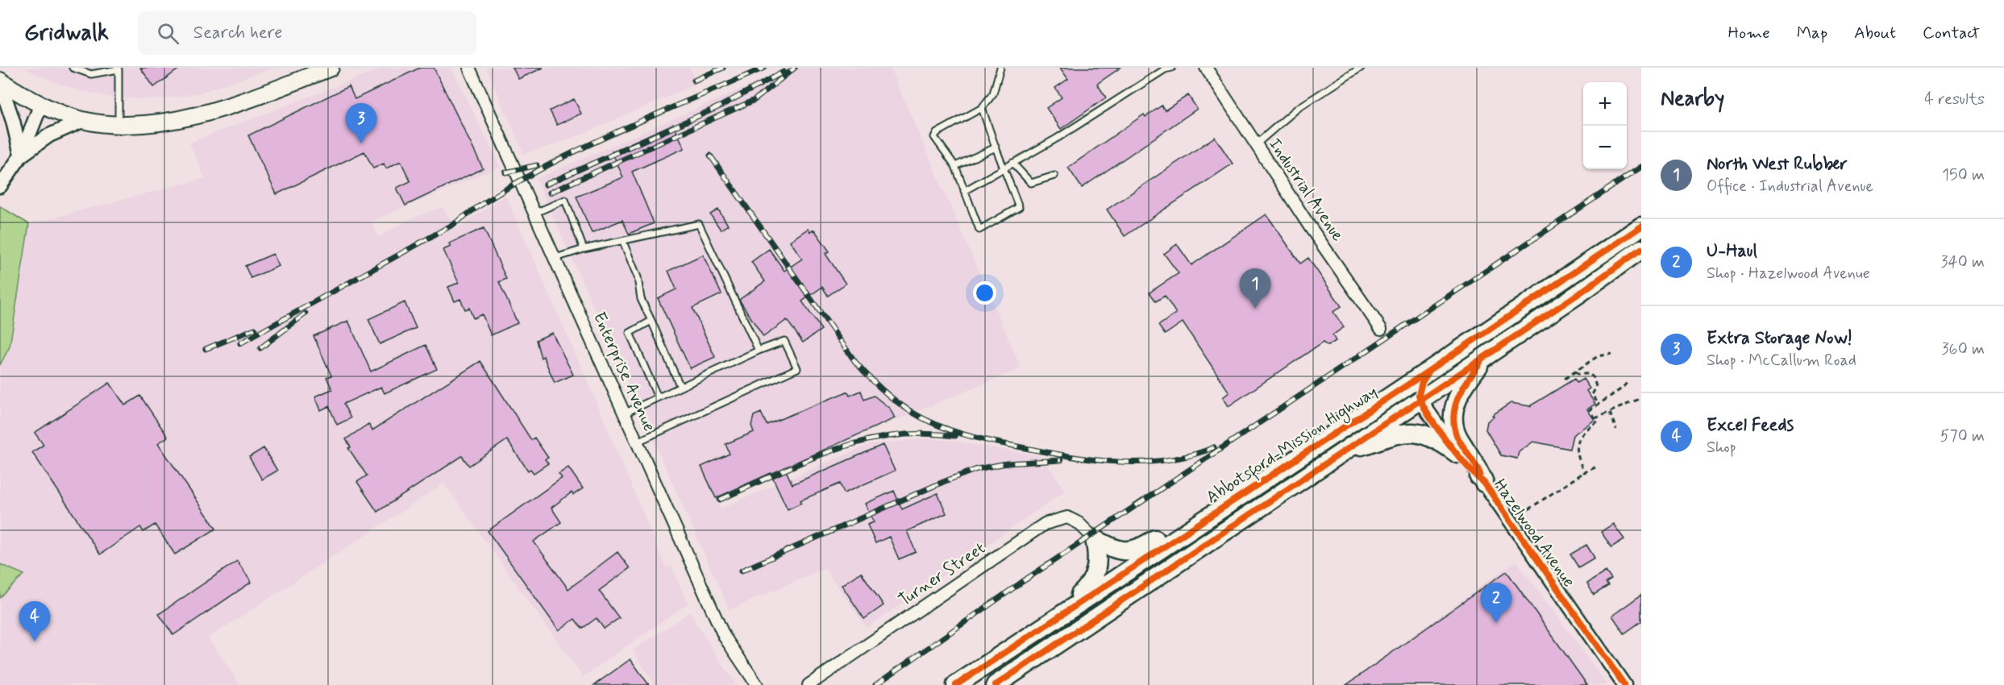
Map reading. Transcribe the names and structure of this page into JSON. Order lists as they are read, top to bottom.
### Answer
{
  "streets": {
    "highway": ["Abbotsford-Mission Highway"],
    "street": [
      "Industrial Avenue",
      "Enterprise Avenue",
      "Hazelwood Avenue",
      "Turner Street"
    ]
  },
  "crossings": [
    ["Abbotsford-Mission Highway", "Hazelwood Avenue"]
  ],
  "page": {
    "header": "Gridwalk",
    "search": "Search here",
    "nav": [
      "Home",
      "Map",
      "About",
      "Contact"
    ],
    "heading": ["Nearby", "4 results"],
    "map_buttons": ["+", "−"],
    "pins": [
      "3",
      "1",
      "2",
      "4"
    ],
    "list": [
      {
        "mark": "1",
        "name": "North West Rubber",
        "note": "Office · Industrial Avenue",
        "value": "150 m"
      },
      {
        "mark": "2",
        "name": "U-Haul",
        "note": "Shop · Hazelwood Avenue",
        "value": "340 m"
      },
      {
        "mark": "3",
        "name": "Extra Storage Now!",
        "note": "Shop · McCallum Road",
        "value": "360 m"
      },
      {
        "mark": "4",
        "name": "Excel Feeds",
        "note": "Shop",
        "value": "570 m"
      }
    ]
  }
}
